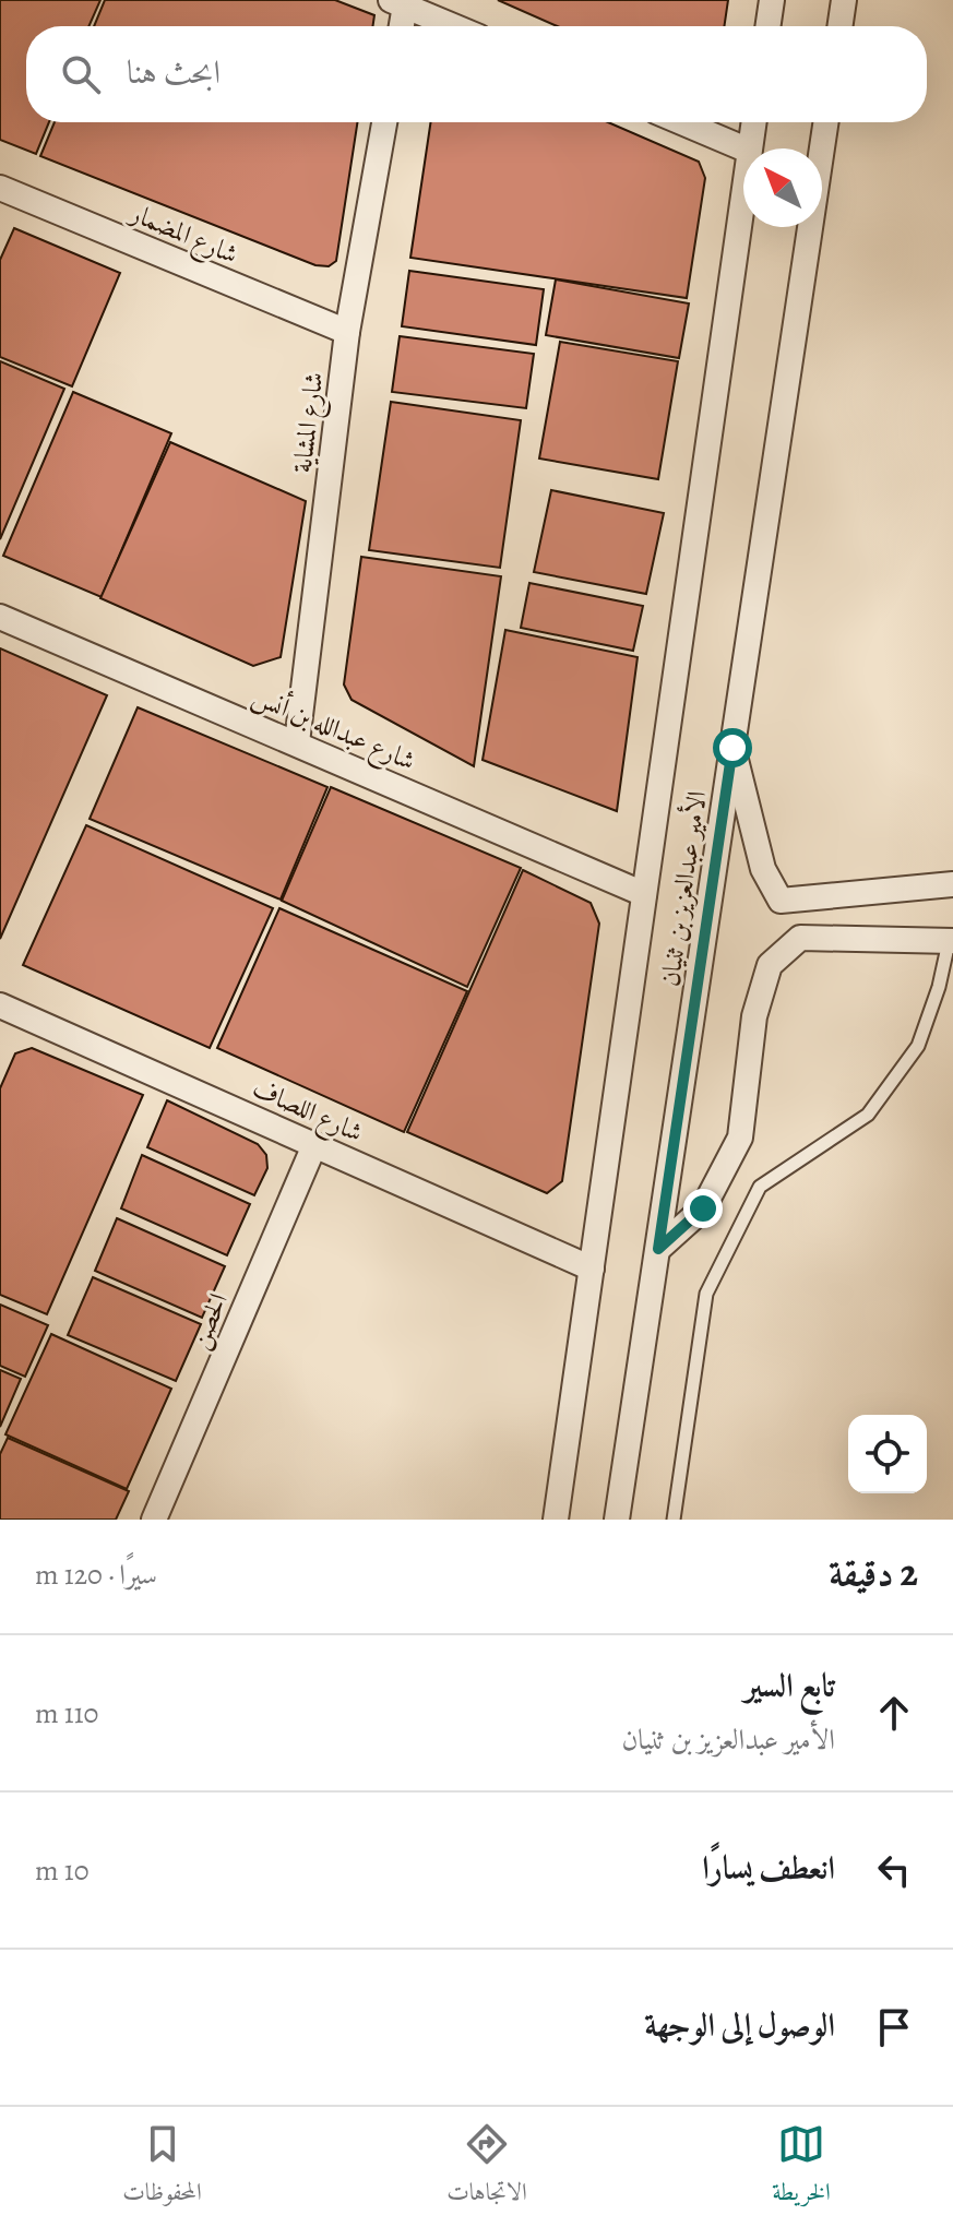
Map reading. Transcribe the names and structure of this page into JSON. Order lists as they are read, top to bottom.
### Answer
{
  "streets": {
    "street": [
      "شارع المضمار",
      "شارع المشاية",
      "شارع عبدالله بن أنس",
      "الأمير عبدالعزيز بن ثنيان",
      "شارع اللصاف",
      "الحصن"
    ]
  },
  "crossings": [
    ["شارع المضمار", "شارع المشاية"],
    ["شارع المشاية", "شارع عبدالله بن أنس"],
    ["شارع عبدالله بن أنس", "الأمير عبدالعزيز بن ثنيان"],
    ["الأمير عبدالعزيز بن ثنيان", "شارع اللصاف"],
    ["شارع اللصاف", "الحصن"]
  ],
  "north": "top left",
  "page": {
    "search": "ابحث هنا",
    "heading": ["2 دقيقة", "سيرًا · 120 m"],
    "list": [
      ["تابع السير", "الأمير عبدالعزيز بن ثنيان", "110 m"],
      ["انعطف يسارًا", "10 m"],
      "الوصول إلى الوجهة"
    ],
    "nav": ["الخريطة", "الاتجاهات", "المحفوظات"]
  }
}
